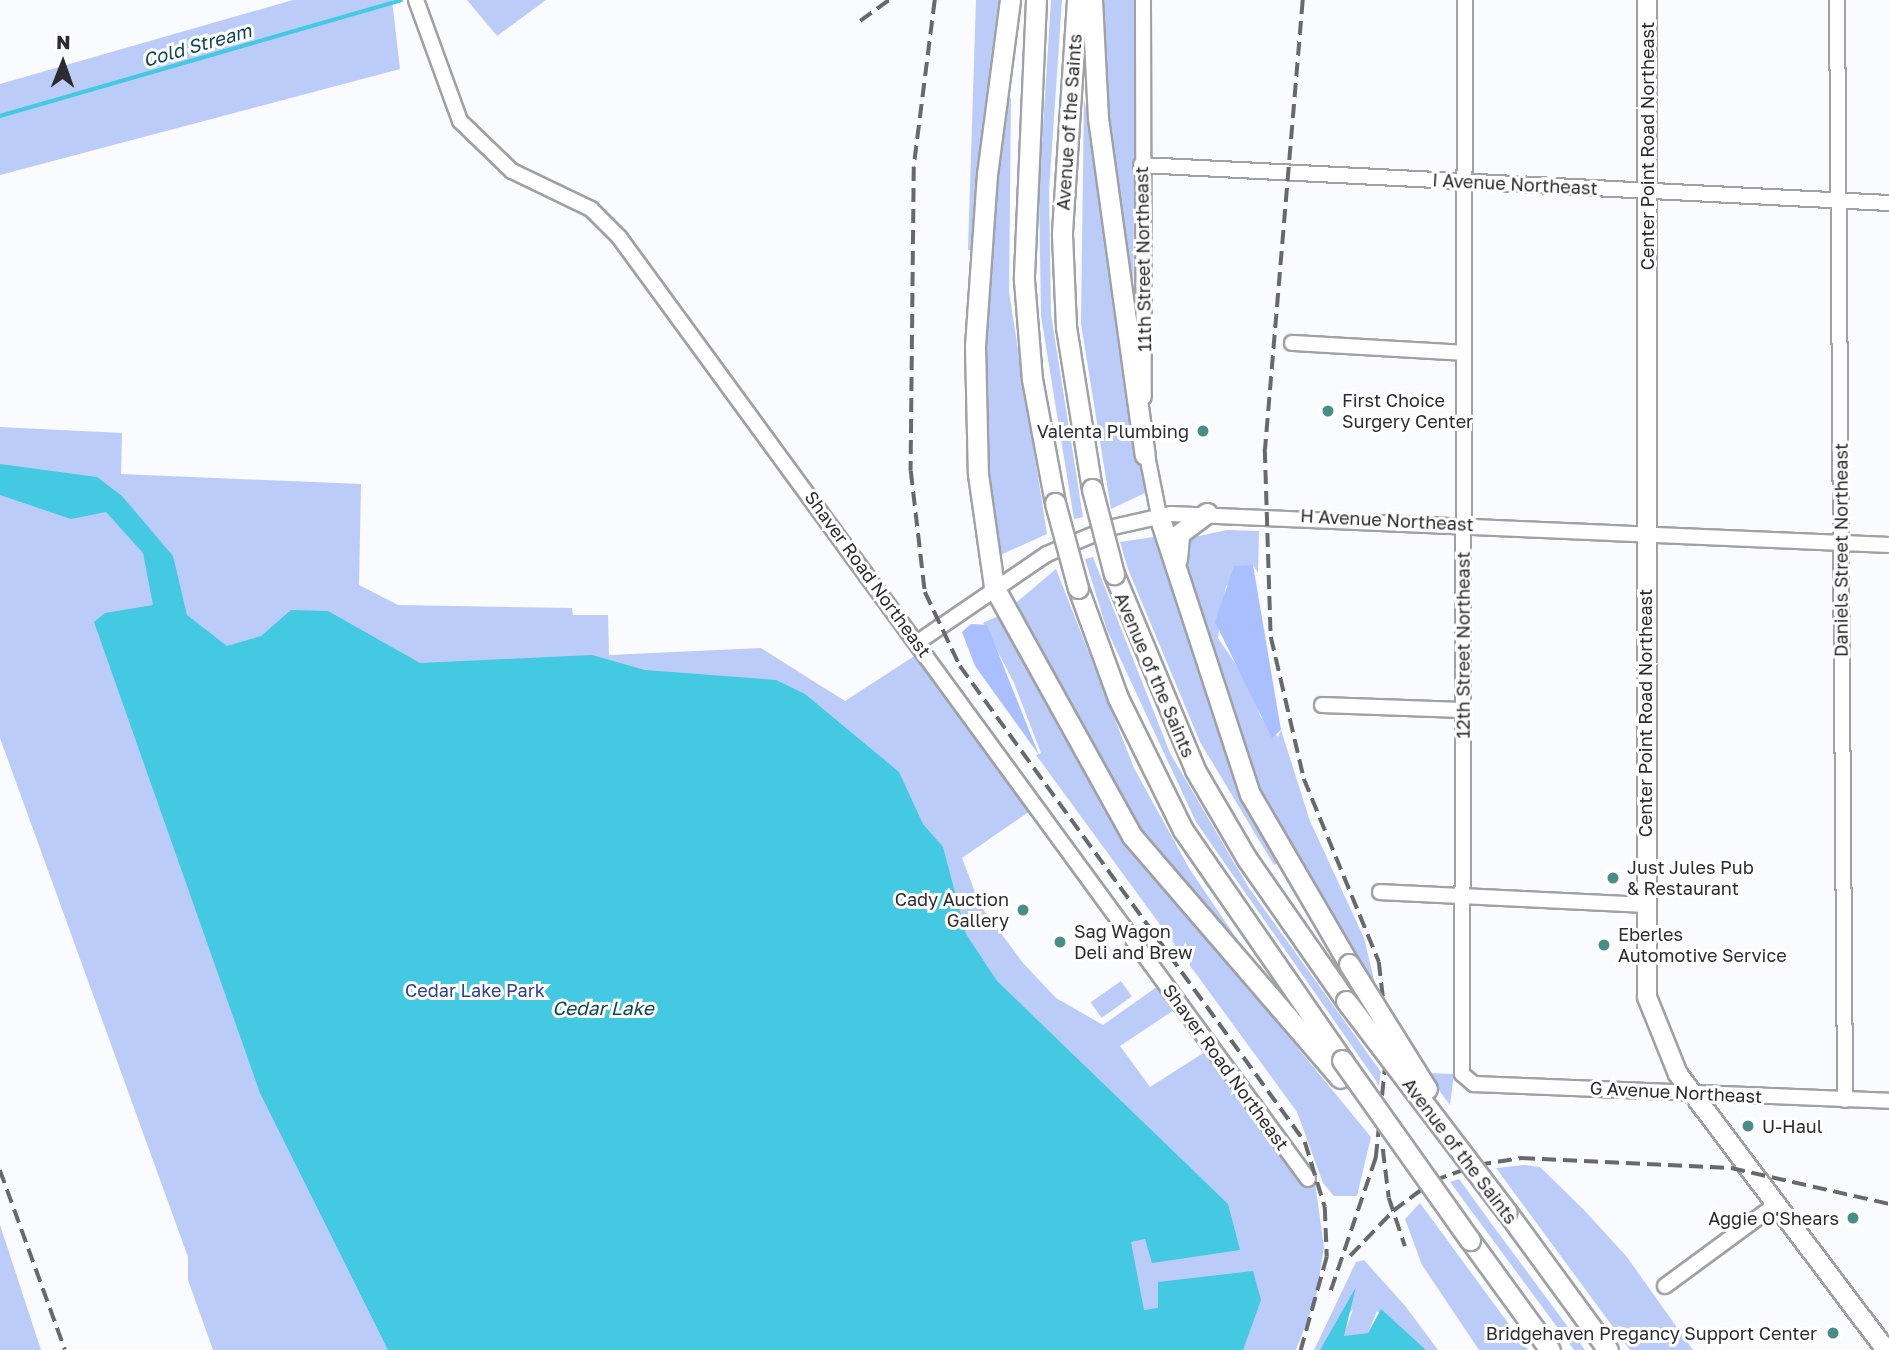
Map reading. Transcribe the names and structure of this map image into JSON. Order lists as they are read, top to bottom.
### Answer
{
  "streets": {
    "highway": ["Avenue of the Saints"],
    "main road": ["Center Point Road Northeast"],
    "street": [
      "I Avenue Northeast",
      "11th Street Northeast",
      "H Avenue Northeast",
      "Daniels Street Northeast",
      "Shaver Road Northeast",
      "12th Street Northeast",
      "G Avenue Northeast"
    ]
  },
  "crossings": [
    ["Center Point Road Northeast", "I Avenue Northeast"],
    ["Center Point Road Northeast", "H Avenue Northeast"],
    ["Center Point Road Northeast", "G Avenue Northeast"],
    ["I Avenue Northeast", "11th Street Northeast"],
    ["I Avenue Northeast", "Daniels Street Northeast"],
    ["I Avenue Northeast", "12th Street Northeast"],
    ["11th Street Northeast", "H Avenue Northeast"],
    ["H Avenue Northeast", "Daniels Street Northeast"],
    ["H Avenue Northeast", "Shaver Road Northeast"],
    ["H Avenue Northeast", "12th Street Northeast"],
    ["Daniels Street Northeast", "G Avenue Northeast"],
    ["12th Street Northeast", "G Avenue Northeast"]
  ],
  "water": ["Cold Stream", "Cedar Lake"],
  "parks": ["Cedar Lake Park"],
  "places": [
    "First Choice Surgery Center",
    "Valenta Plumbing",
    "Just Jules Pub & Restaurant",
    "Cady Auction Gallery",
    "Sag Wagon Deli and Brew",
    "Eberles Automotive Service",
    "U-Haul",
    "Aggie O'Shears",
    "Bridgehaven Pregancy Support Center"
  ],
  "north": "top"
}
